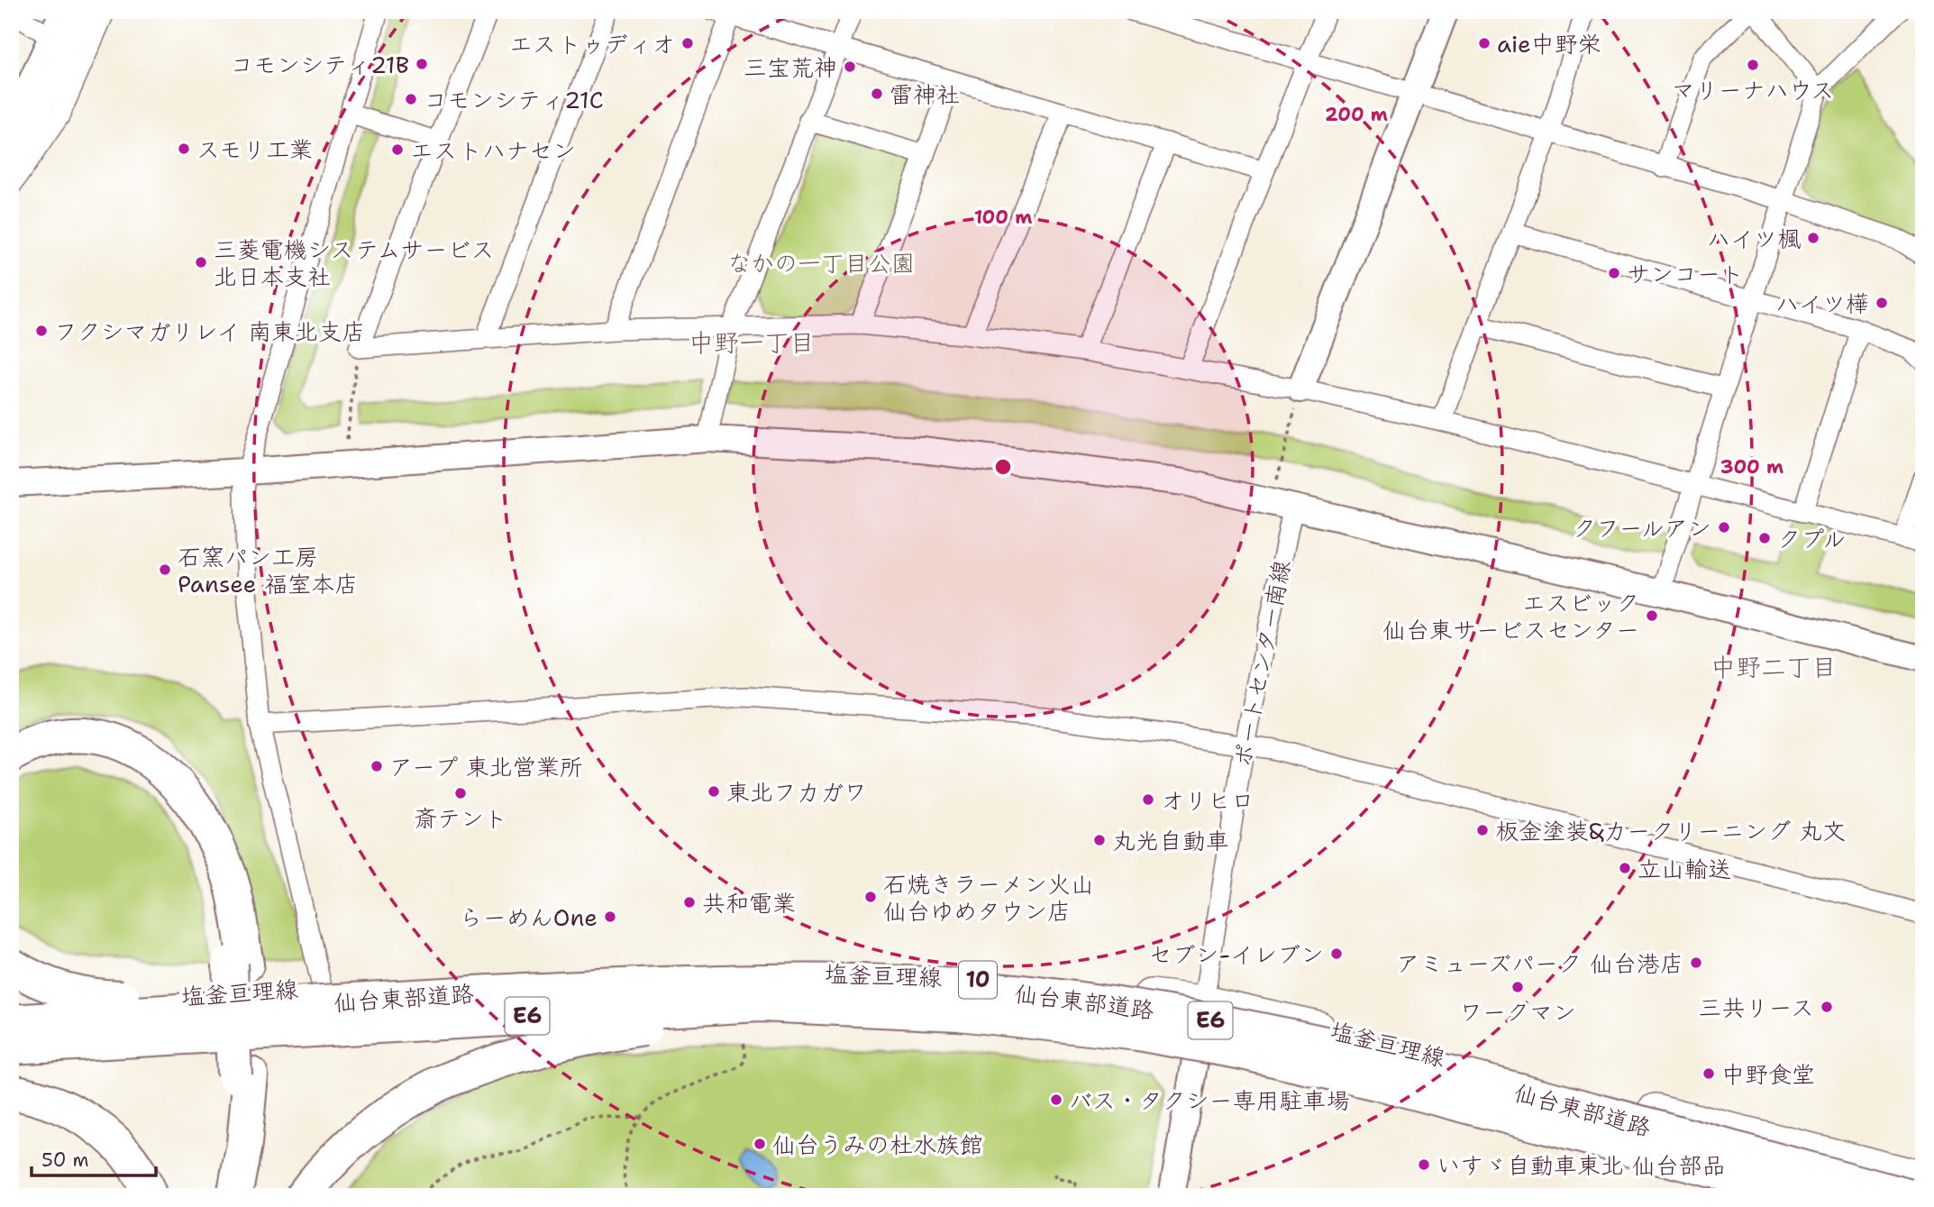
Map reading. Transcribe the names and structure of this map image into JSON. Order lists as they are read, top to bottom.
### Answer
{
  "streets": {
    "highway": ["仙台東部道路", "E6"],
    "main road": ["塩釜亘理線", "10"],
    "street": ["ポートセンター南線"]
  },
  "crossings": [
    ["ポートセンター南線", "塩釜亘理線"]
  ],
  "districts": ["中野一丁目", "中野二丁目"],
  "parks": ["なかの一丁目公園"],
  "places": [
    "エストゥディオ",
    "aie中野栄",
    "コモンシティ21B",
    "マリーナハウス",
    "三宝荒神",
    "雷神社",
    "コモンシティ21C",
    "スモリ工業",
    "エストハナセン",
    "ハイツ楓",
    "三菱電機システムサービス 北日本支社",
    "サンコート",
    "ハイツ樺",
    "フクシマガリレイ 南東北支店",
    "クフールアン",
    "クプル",
    "石窯パン工房 Pansee 福室本店",
    "エスビック 仙台東サービスセンター",
    "アープ 東北営業所",
    "東北フカガワ",
    "斎テント",
    "オリヒロ",
    "板金塗装&カークリーニング 丸文",
    "丸光自動車",
    "立山輸送",
    "石焼きラーメン火山 仙台ゆめタウン店",
    "共和電業",
    "らーめんOne",
    "セブン-イレブン",
    "アミューズパーク 仙台港店",
    "ワークマン",
    "三共リース",
    "中野食堂",
    "バス・タクシー専用駐車場",
    "仙台うみの杜水族館",
    "いすゞ自動車東北 仙台部品"
  ],
  "scale_bar": "50 m",
  "rings": ["200 m", "100 m", "300 m"]
}
